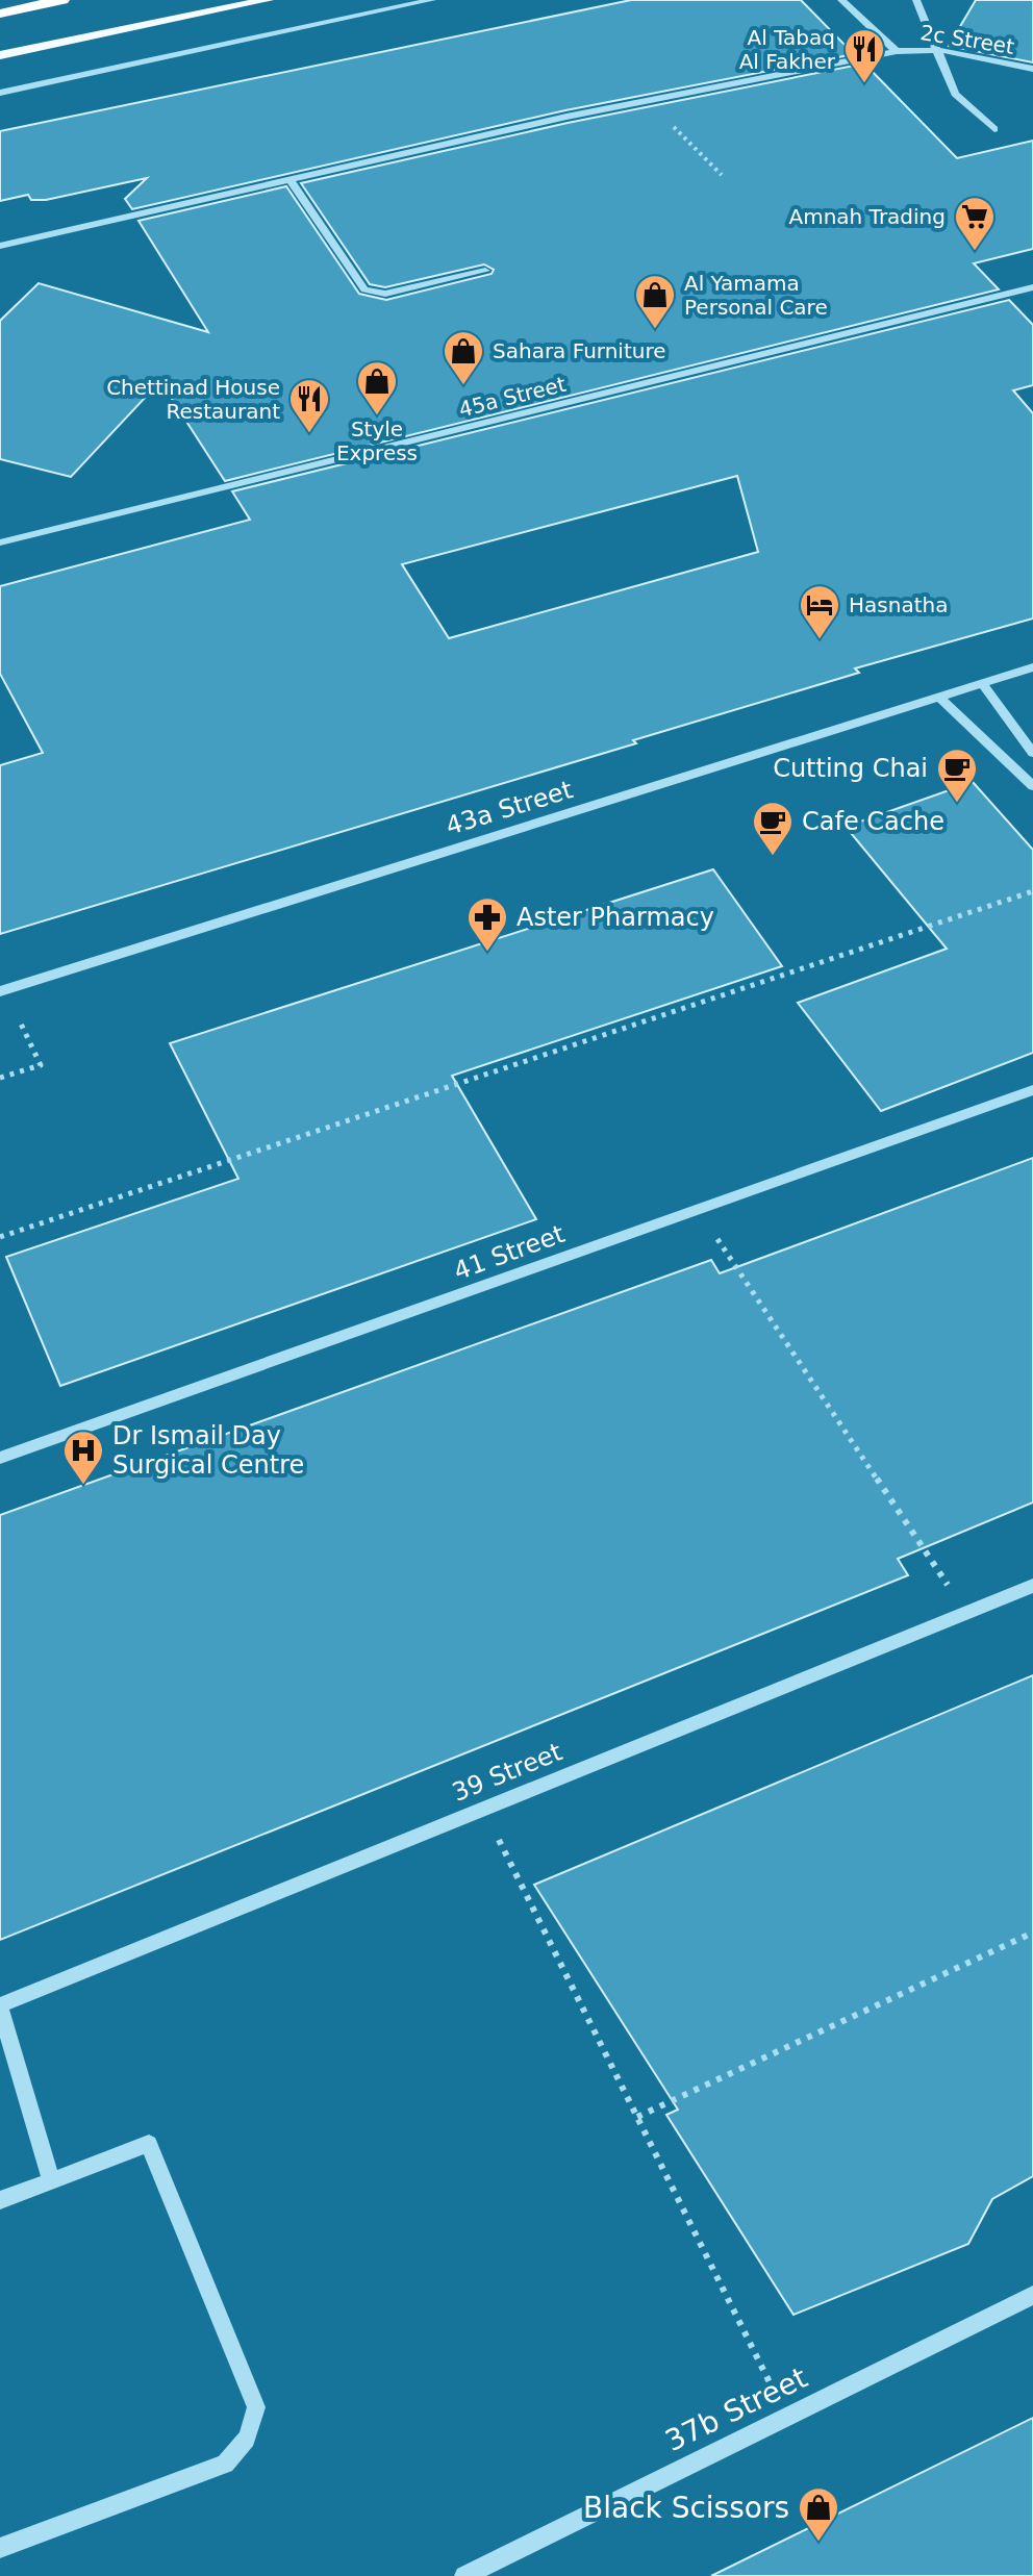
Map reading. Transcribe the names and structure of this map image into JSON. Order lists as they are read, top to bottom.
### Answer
{
  "streets": {
    "street": [
      "2c Street",
      "45a Street",
      "43a Street",
      "41 Street",
      "39 Street",
      "37b Street"
    ]
  },
  "places": {
    "restaurant": ["Al Tabaq Al Fakher", "Chettinad House Restaurant"],
    "supermarket": ["Amnah Trading"],
    "shop": [
      "Al Yamama Personal Care",
      "Sahara Furniture",
      "Style Express",
      "Black Scissors"
    ],
    "hotel": ["Hasnatha"],
    "cafe": ["Cutting Chai", "Cafe Cache"],
    "pharmacy": ["Aster Pharmacy"],
    "hospital": ["Dr Ismail Day Surgical Centre"]
  }
}
